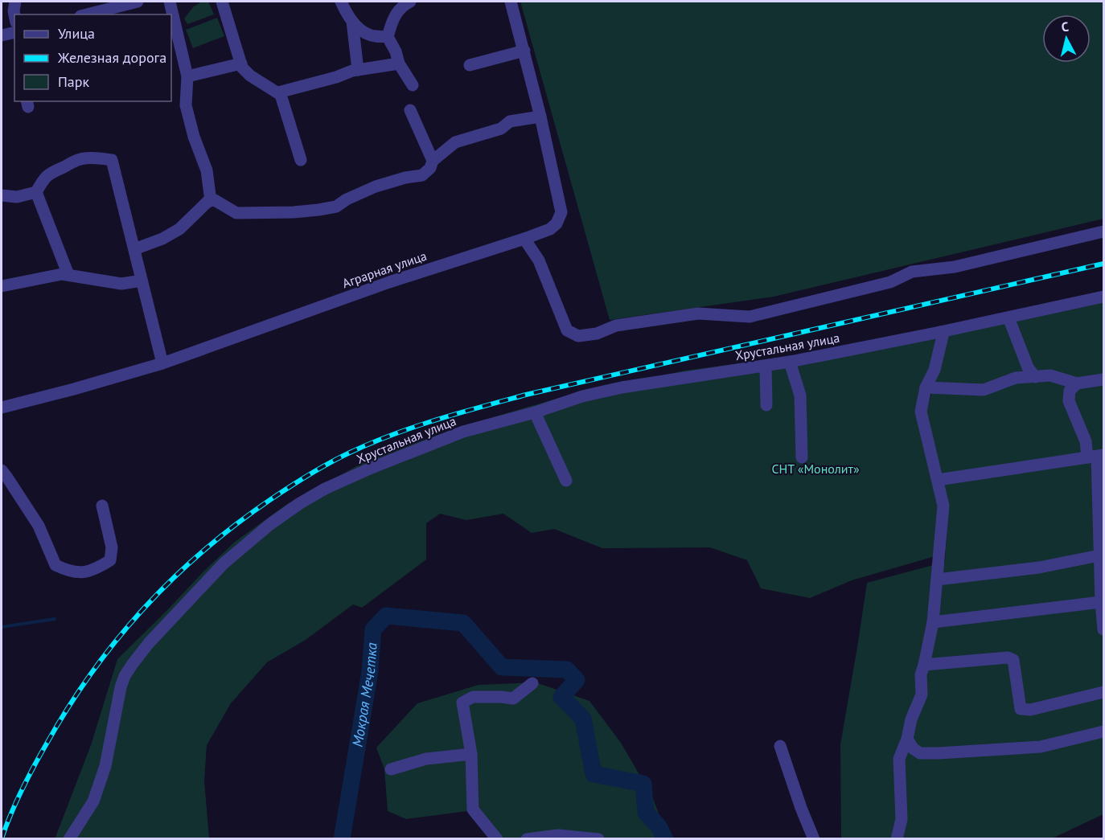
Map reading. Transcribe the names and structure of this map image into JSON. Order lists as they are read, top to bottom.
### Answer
{
  "streets": {
    "street": ["Аграрная улица", "Хрустальная улица"]
  },
  "water": ["Мокрая Мечетка"],
  "parks": ["СНТ «Монолит»"],
  "legend": ["Улица", "Железная дорога", "Парк"],
  "north": "top"
}
